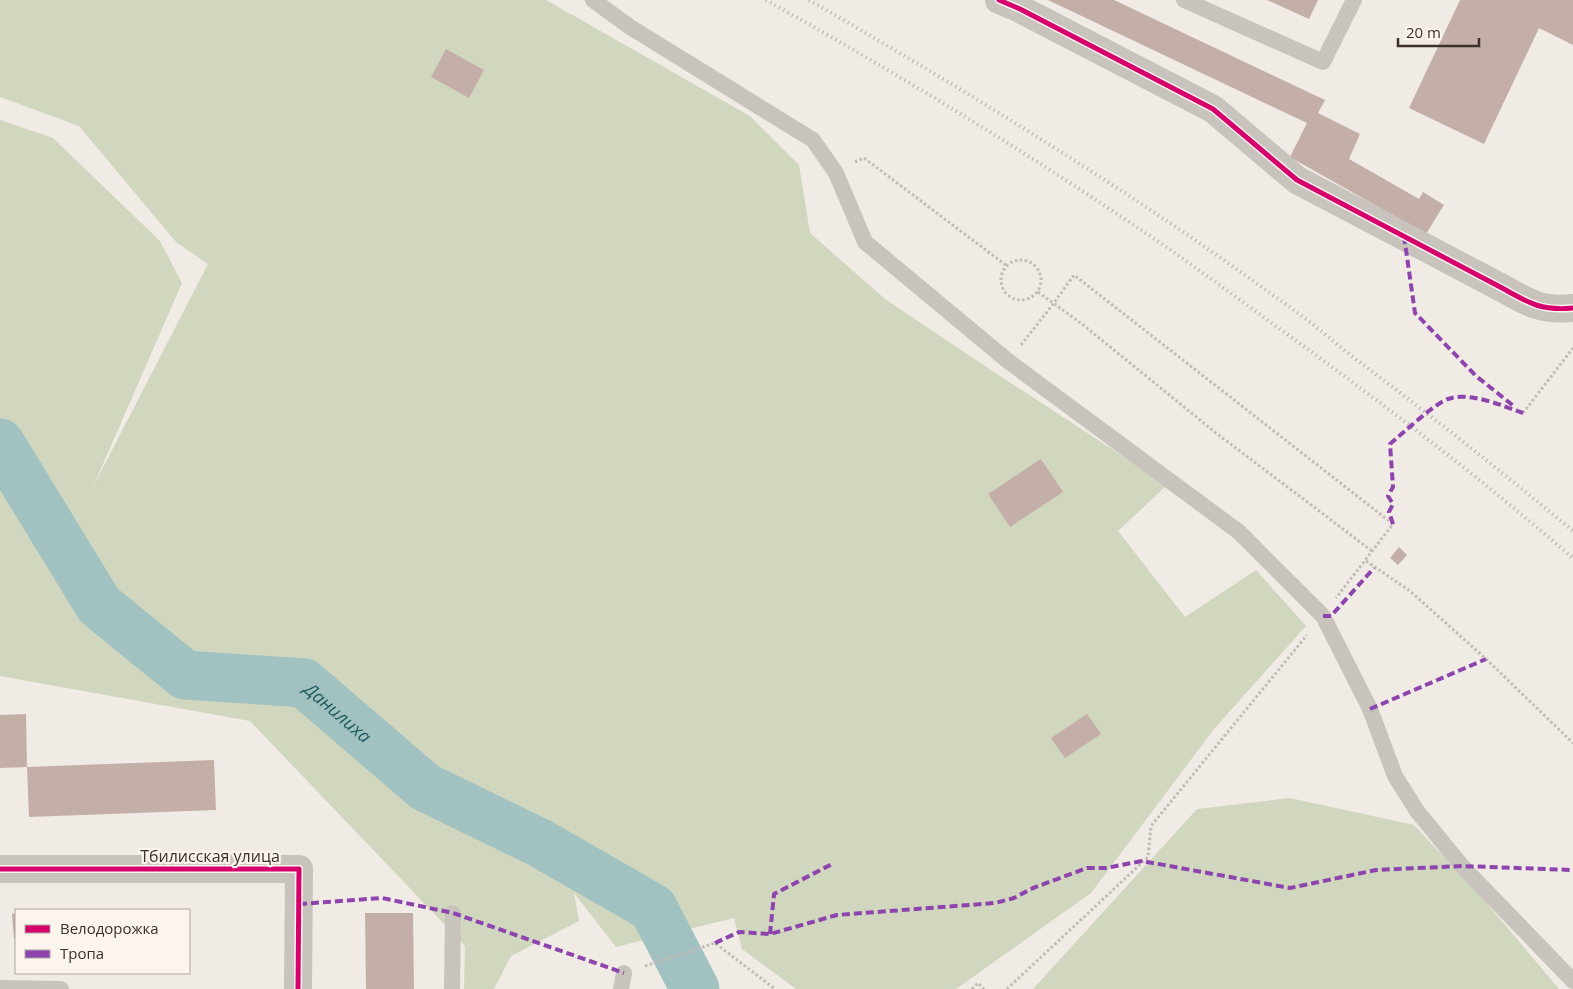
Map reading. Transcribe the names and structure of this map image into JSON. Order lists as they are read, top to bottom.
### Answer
{
  "streets": {
    "street": ["Тбилисская улица"]
  },
  "water": ["Данилиха"],
  "legend": ["Велодорожка", "Тропа"],
  "scale_bar": "20 m"
}
